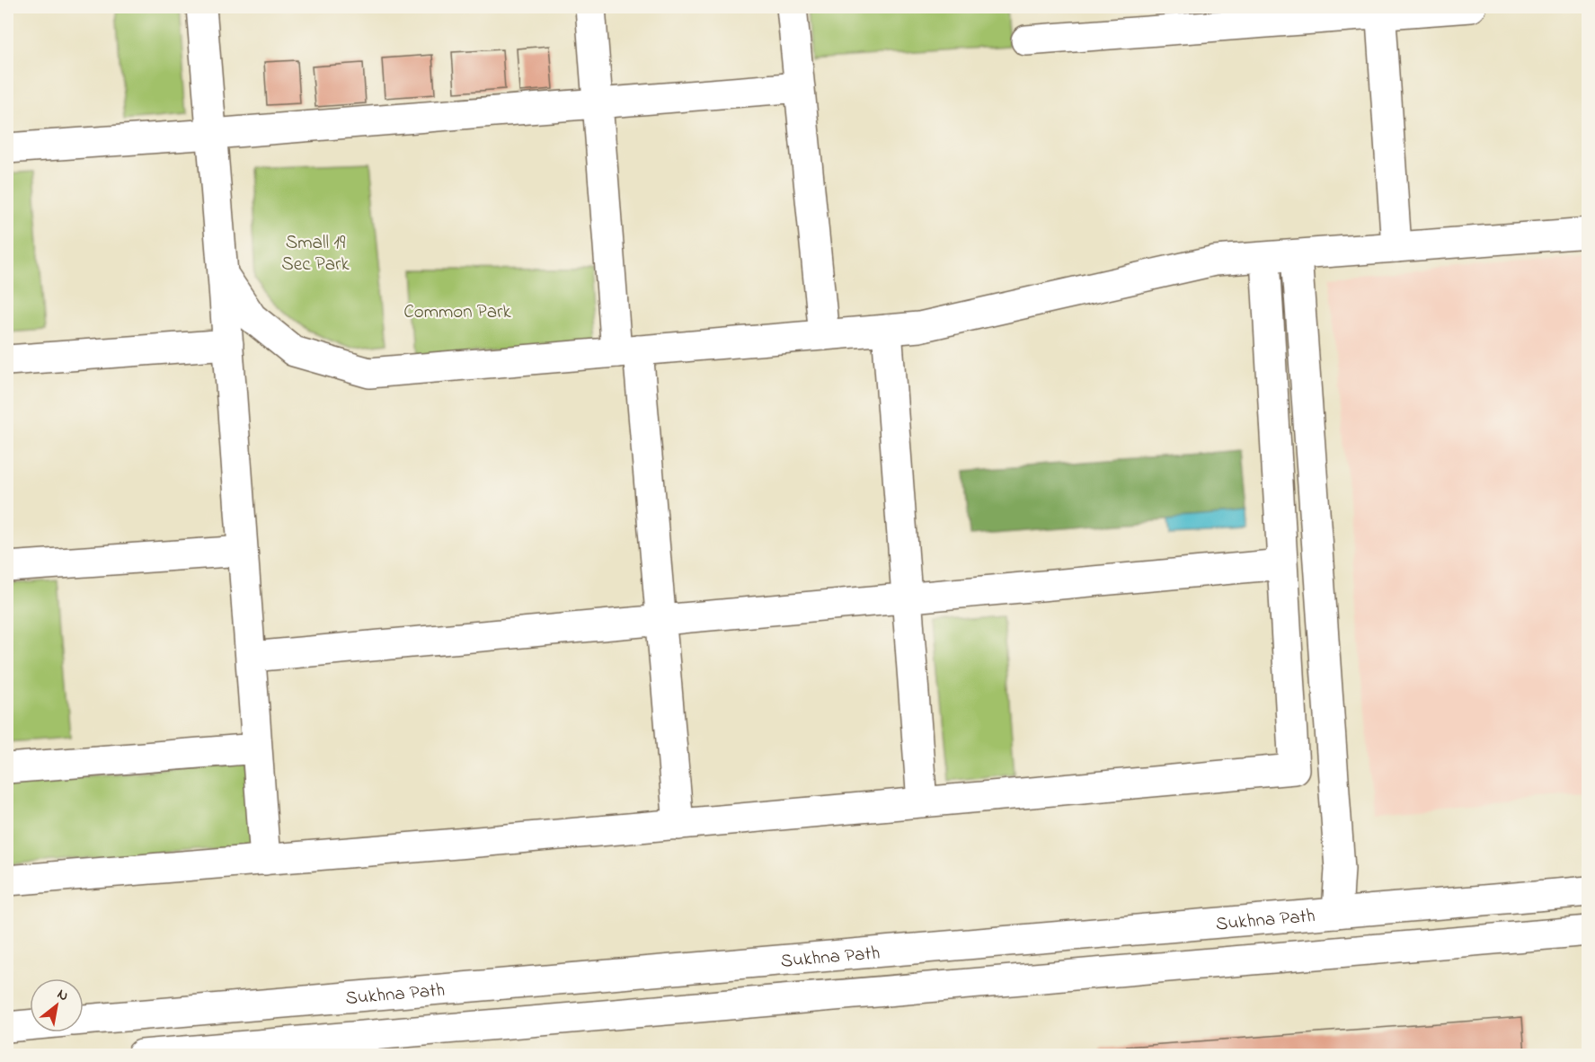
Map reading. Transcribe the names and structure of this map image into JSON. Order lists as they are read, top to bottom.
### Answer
{
  "streets": {
    "street": ["Sukhna Path"]
  },
  "parks": ["Small 19 Sec Park", "Common Park"],
  "north": "top right"
}
